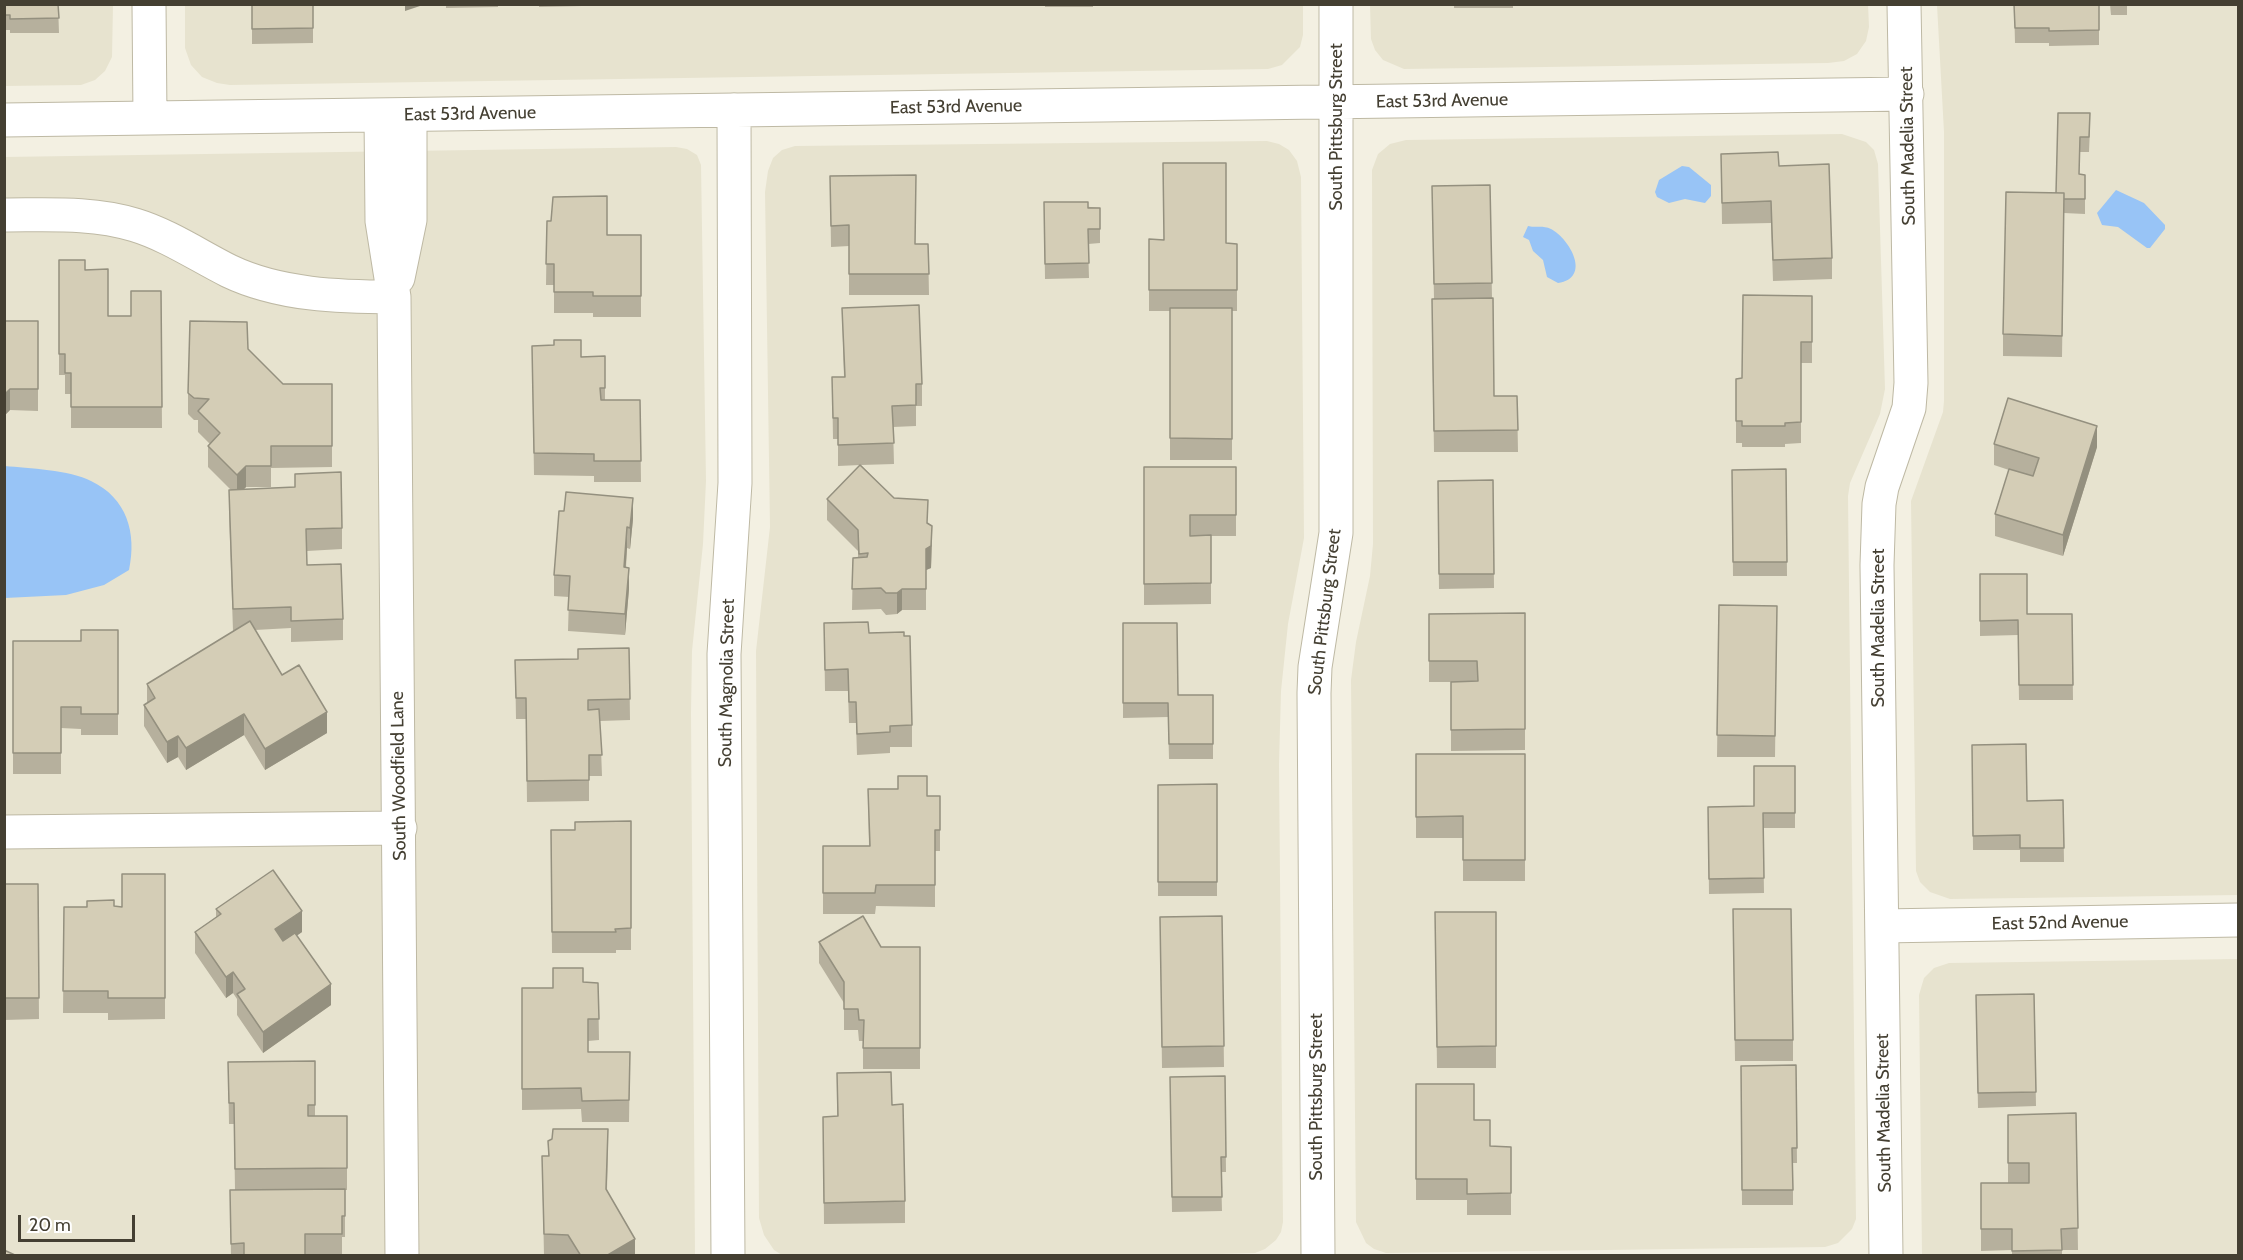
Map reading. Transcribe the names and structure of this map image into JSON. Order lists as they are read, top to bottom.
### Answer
{
  "streets": {
    "street": [
      "East 53rd Avenue",
      "South Pittsburg Street",
      "South Madelia Street",
      "South Magnolia Street",
      "South Woodfield Lane",
      "East 52nd Avenue"
    ]
  },
  "crossings": [
    ["East 53rd Avenue", "South Pittsburg Street"],
    ["East 53rd Avenue", "South Madelia Street"],
    ["East 53rd Avenue", "South Magnolia Street"],
    ["East 53rd Avenue", "South Woodfield Lane"],
    ["South Madelia Street", "East 52nd Avenue"]
  ],
  "scale_bar": "20 m"
}
